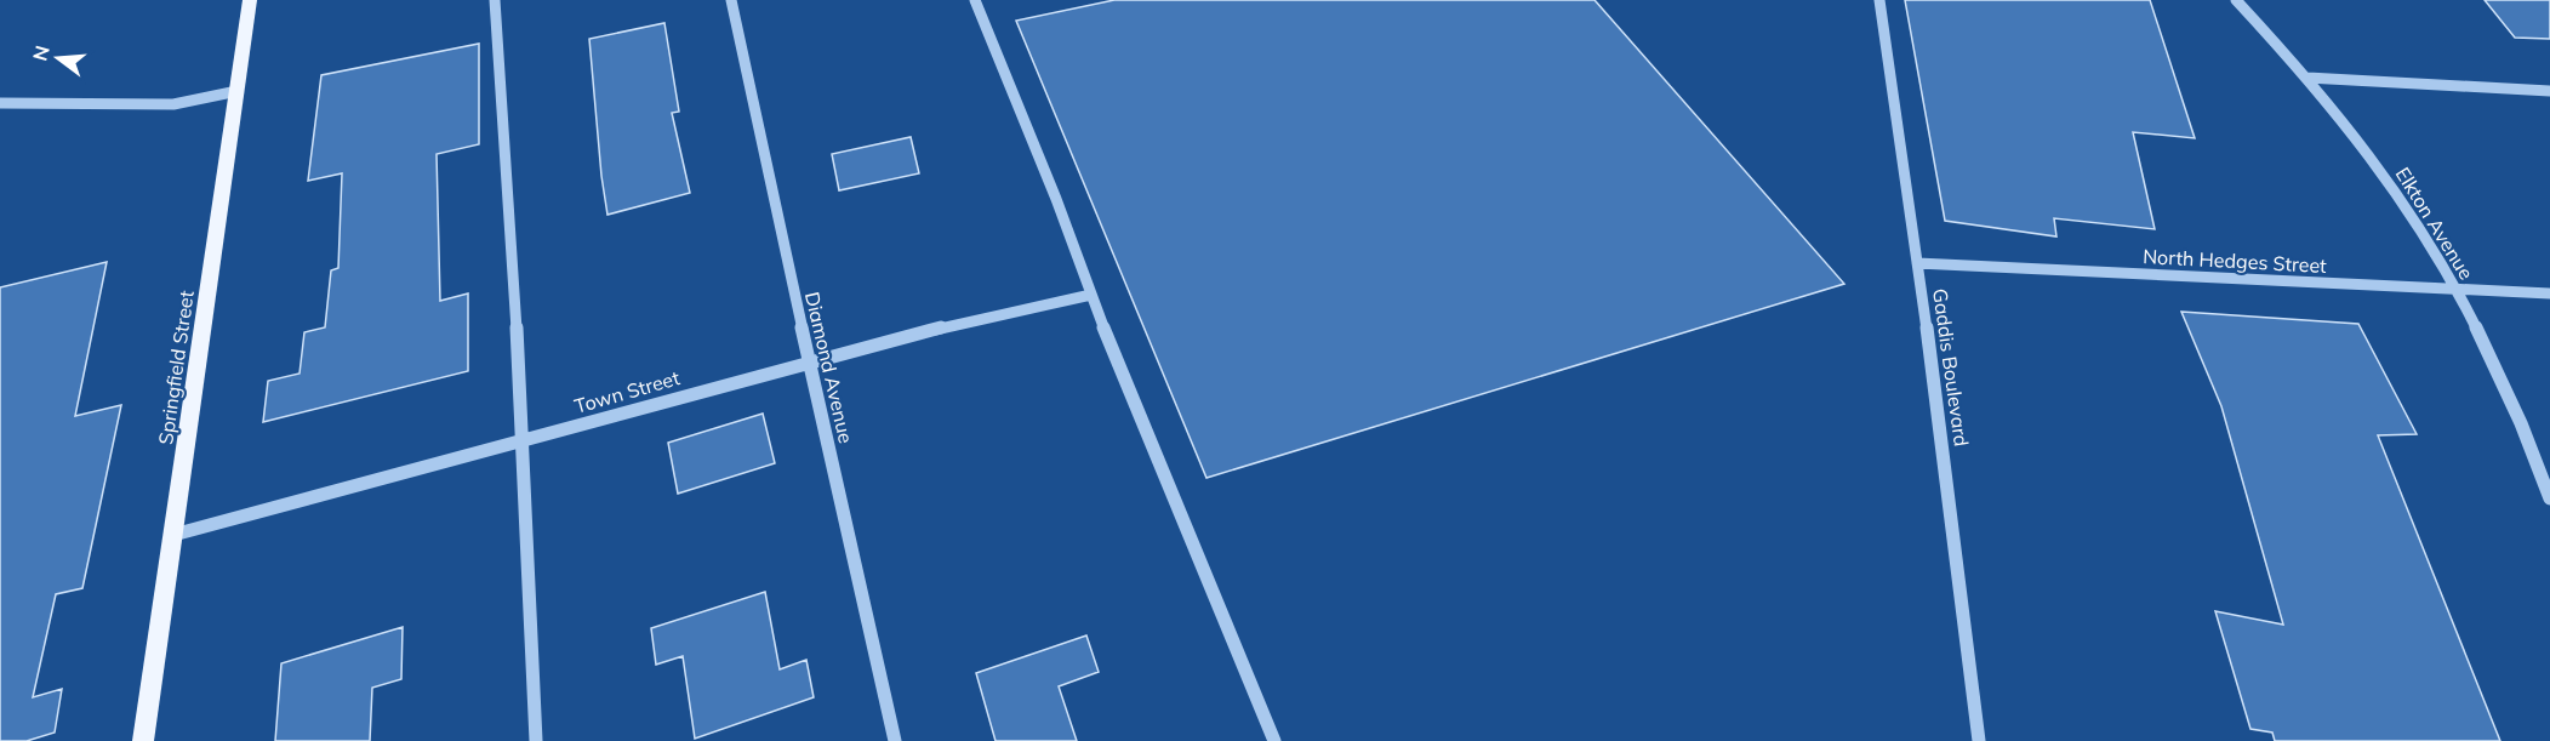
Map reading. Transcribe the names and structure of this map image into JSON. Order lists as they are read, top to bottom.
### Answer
{
  "streets": {
    "main road": ["Springfield Street"],
    "street": [
      "Elkton Avenue",
      "North Hedges Street",
      "Diamond Avenue",
      "Gaddis Boulevard",
      "Town Street"
    ]
  },
  "crossings": [
    ["Elkton Avenue", "North Hedges Street"],
    ["North Hedges Street", "Gaddis Boulevard"],
    ["Springfield Street", "Town Street"],
    ["Diamond Avenue", "Town Street"]
  ],
  "north": "left"
}
